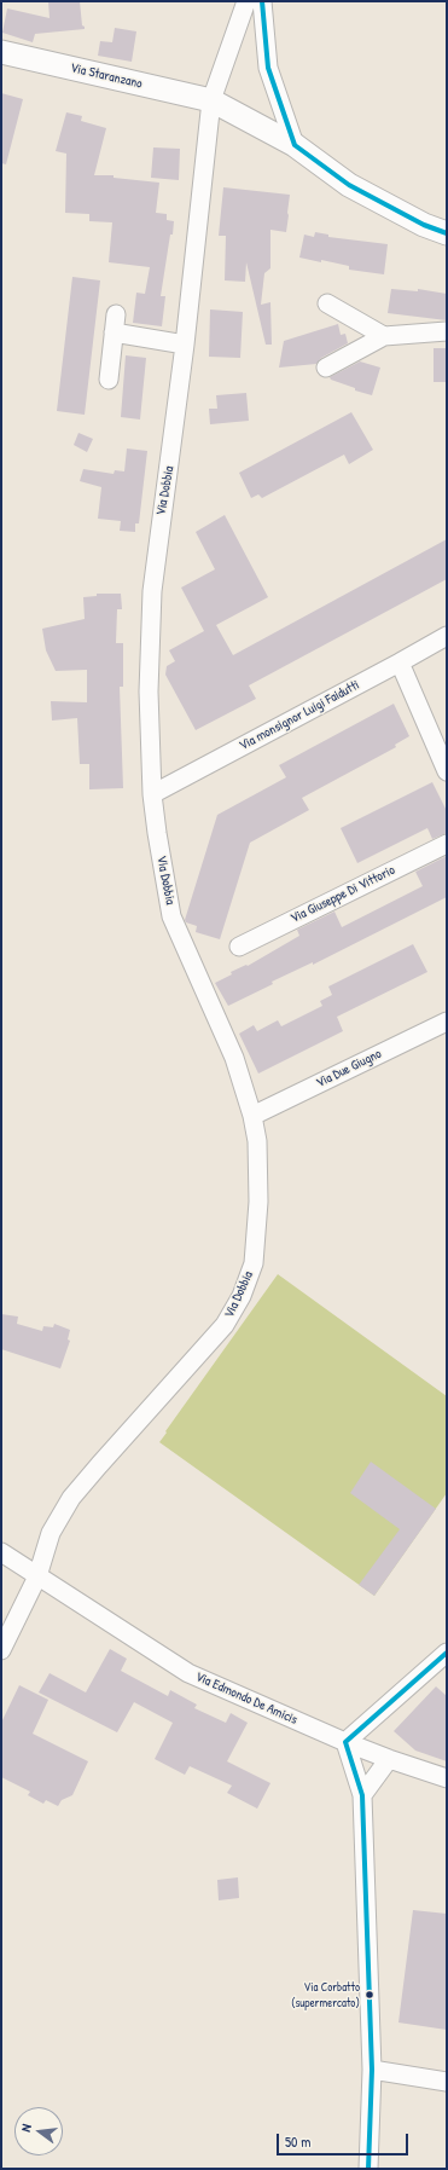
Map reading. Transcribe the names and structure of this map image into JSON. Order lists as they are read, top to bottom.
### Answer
{
  "streets": {
    "street": [
      "Via Staranzano",
      "Via Dobbia",
      "Via monsignor Luigi Faidutti",
      "Via Giuseppe Di Vittorio",
      "Via Due Giugno",
      "Via Edmondo De Amicis"
    ]
  },
  "crossings": [
    ["Via Staranzano", "Via Dobbia"],
    ["Via Dobbia", "Via monsignor Luigi Faidutti"],
    ["Via Dobbia", "Via Due Giugno"],
    ["Via Dobbia", "Via Edmondo De Amicis"]
  ],
  "places": ["Via Corbatto (supermercato)"],
  "scale_bar": "50 m",
  "north": "left"
}
